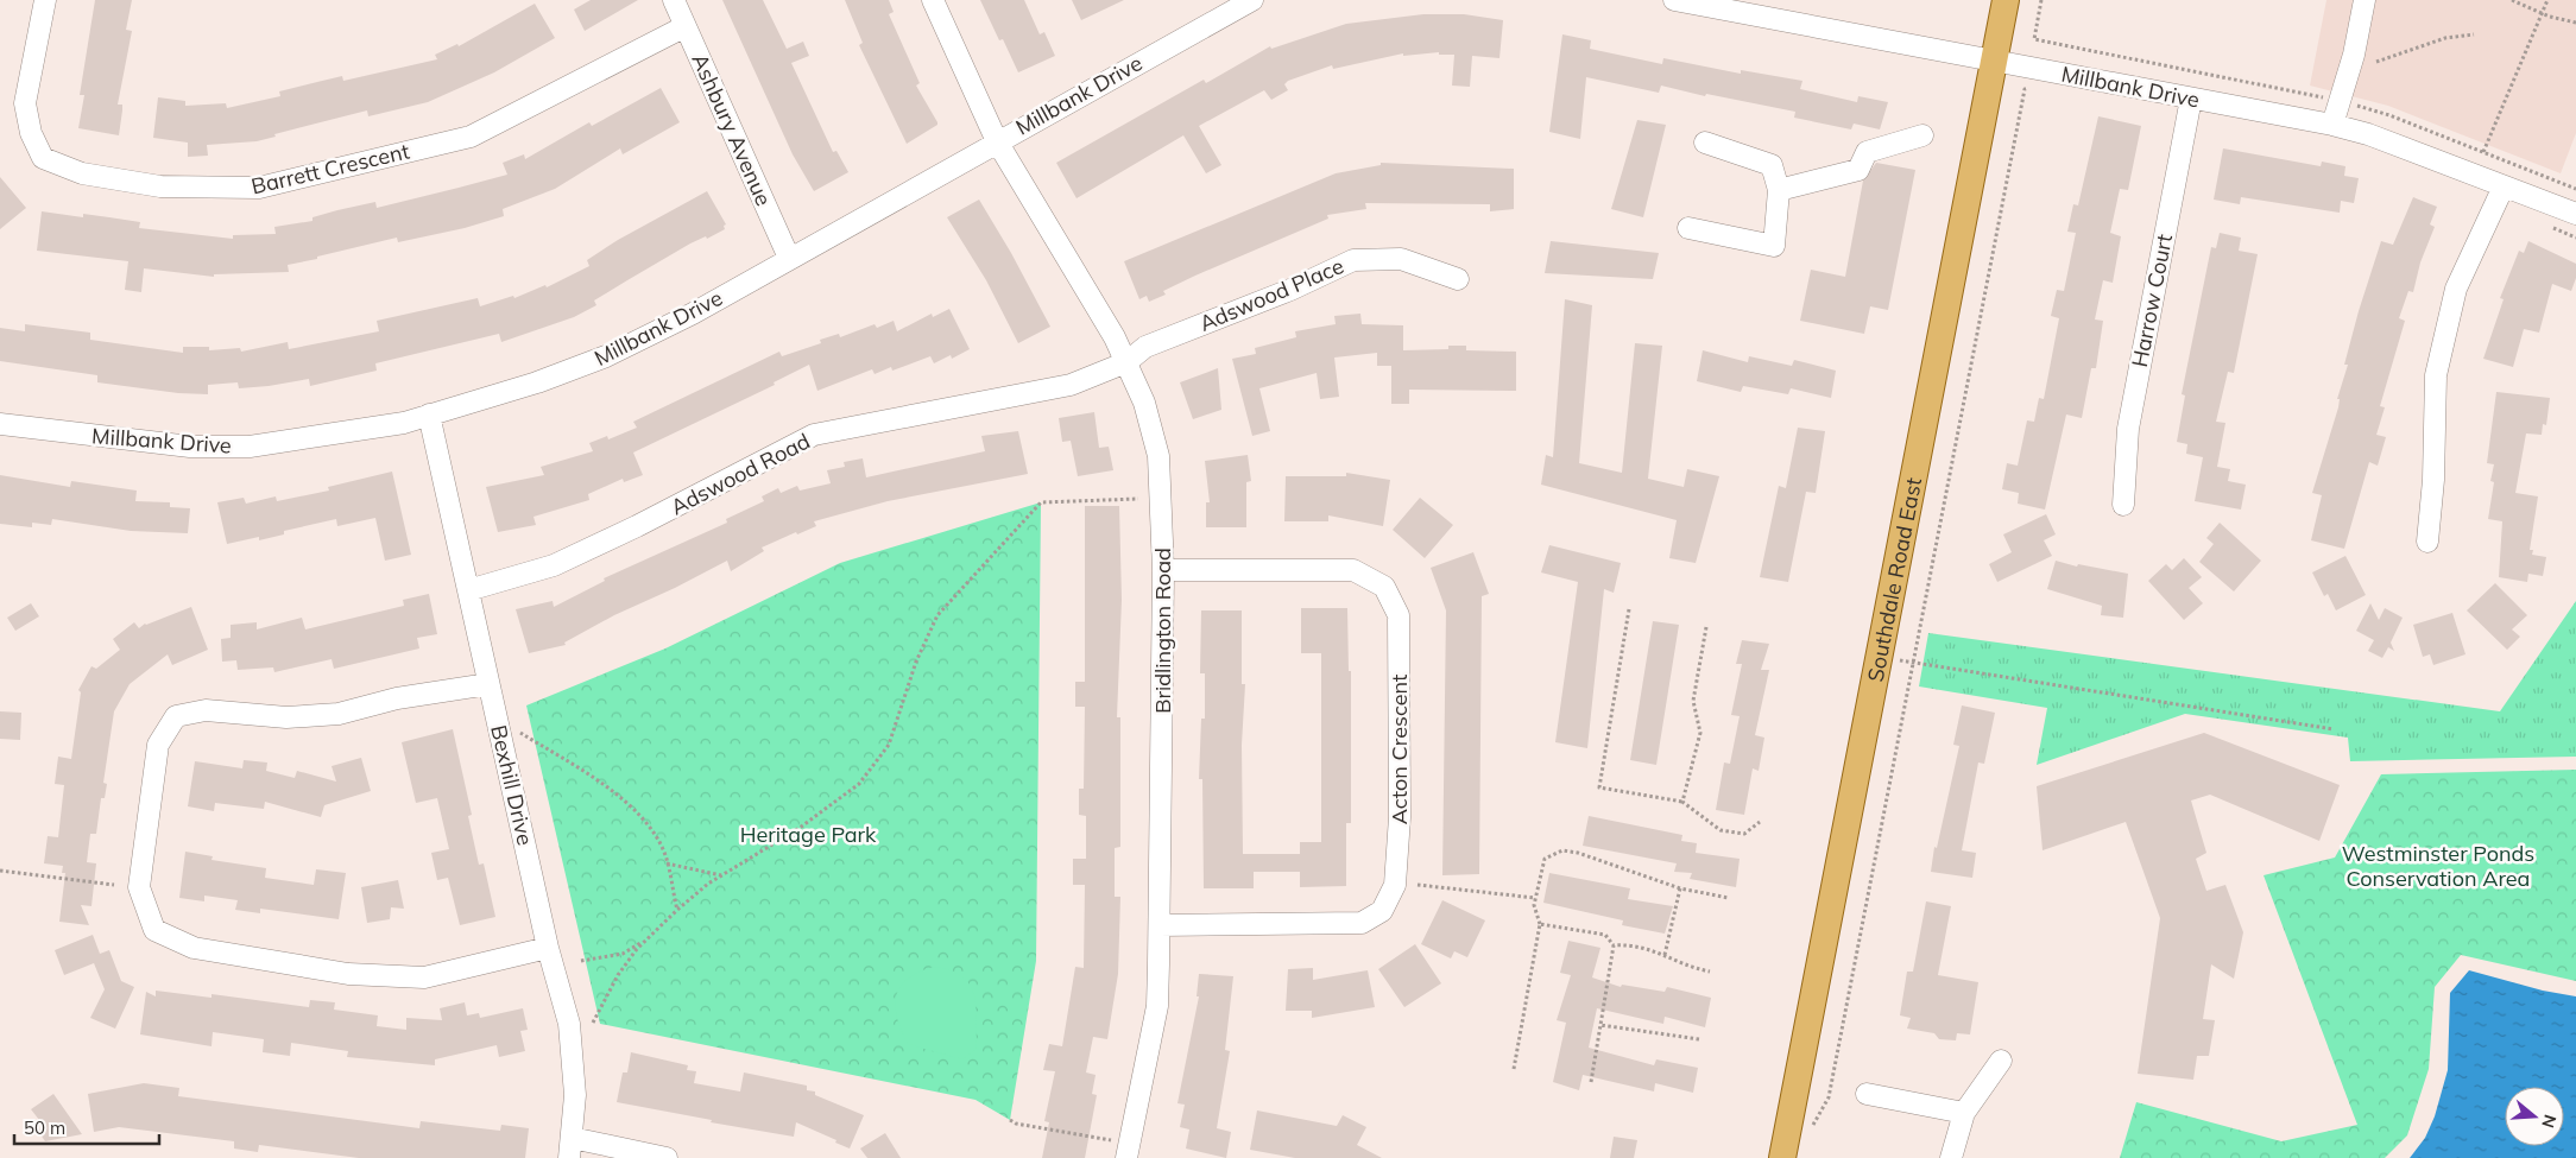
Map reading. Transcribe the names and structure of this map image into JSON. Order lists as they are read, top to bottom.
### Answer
{
  "streets": {
    "main road": ["Southdale Road East"],
    "street": [
      "Millbank Drive",
      "Ashbury Avenue",
      "Barrett Crescent",
      "Adswood Place",
      "Harrow Court",
      "Adswood Road",
      "Bridlington Road",
      "Acton Crescent",
      "Bexhill Drive"
    ]
  },
  "crossings": [
    ["Millbank Drive", "Ashbury Avenue"],
    ["Millbank Drive", "Harrow Court"],
    ["Millbank Drive", "Southdale Road East"],
    ["Millbank Drive", "Bridlington Road"],
    ["Millbank Drive", "Bexhill Drive"],
    ["Ashbury Avenue", "Barrett Crescent"],
    ["Adswood Place", "Adswood Road"],
    ["Adswood Place", "Bridlington Road"],
    ["Adswood Road", "Bridlington Road"],
    ["Adswood Road", "Bexhill Drive"],
    ["Bridlington Road", "Acton Crescent"]
  ],
  "parks": ["Heritage Park", "Westminster Ponds Conservation Area"],
  "scale_bar": "50 m",
  "north": "right"
}
